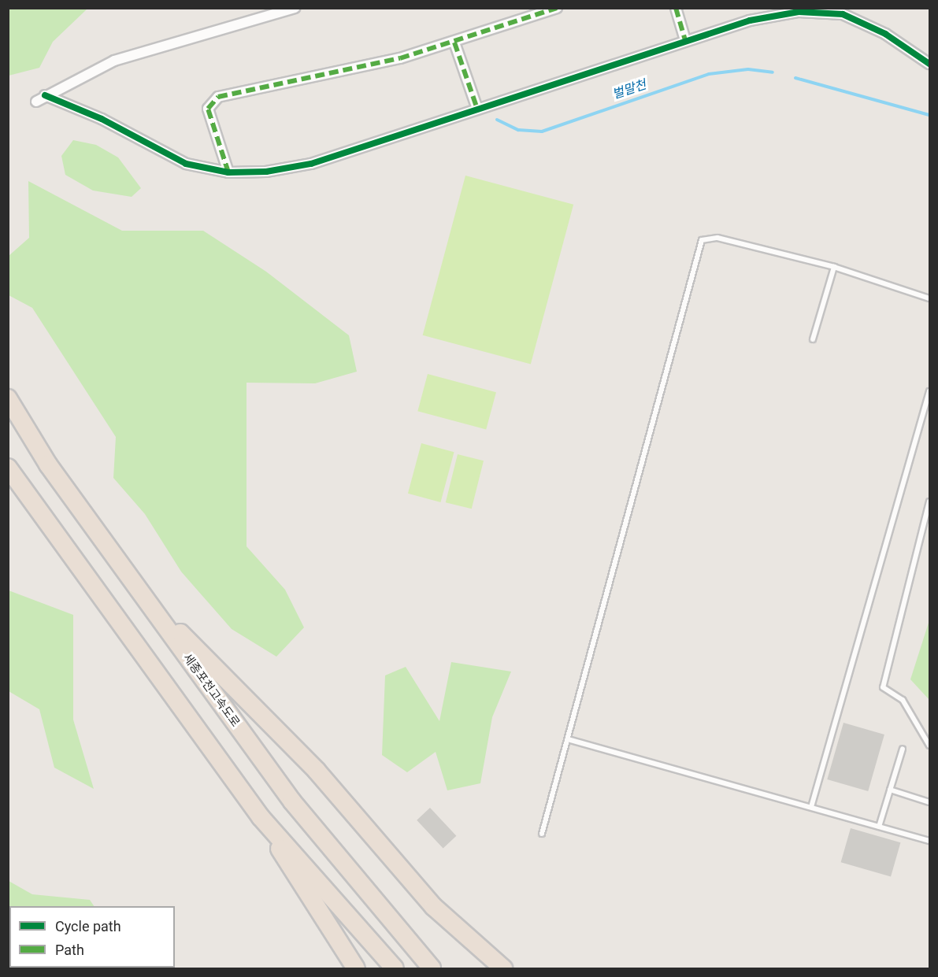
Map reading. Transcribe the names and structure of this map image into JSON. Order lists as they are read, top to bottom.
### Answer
{
  "streets": {
    "highway": ["세종포천고속도로"]
  },
  "water": ["벌말천"],
  "legend": ["Cycle path", "Path"]
}
